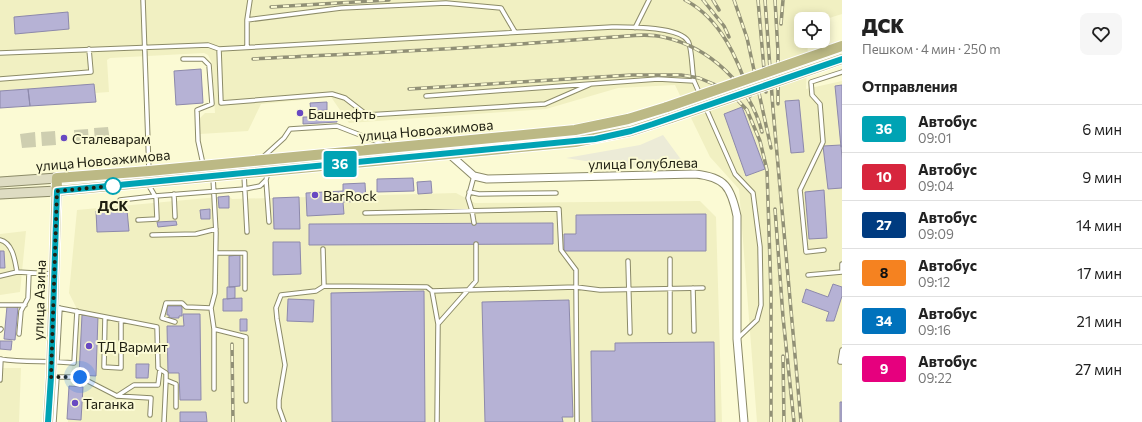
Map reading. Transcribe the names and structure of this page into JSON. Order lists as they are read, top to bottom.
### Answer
{
  "streets": {
    "main road": ["улица Новоажимова", "улица Азина"],
    "street": ["улица Голублева"]
  },
  "crossings": [
    ["улица Новоажимова", "улица Азина"]
  ],
  "places": [
    "Башнефть",
    "Сталеварам",
    "ДСК",
    "BarRock",
    "ТД Вармит",
    "Таганка"
  ],
  "lines": ["bus line 36"],
  "page": {
    "on_map": "36",
    "heading": [
      ["ДСК", "Пешком · 4 мин · 250 m"],
      "Отправления"
    ],
    "list": [
      {
        "mark": "36",
        "name": "Автобус",
        "note": "09:01",
        "value": "6 мин"
      },
      {
        "mark": "10",
        "name": "Автобус",
        "note": "09:04",
        "value": "9 мин"
      },
      {
        "mark": "27",
        "name": "Автобус",
        "note": "09:09",
        "value": "14 мин"
      },
      {
        "mark": "8",
        "name": "Автобус",
        "note": "09:12",
        "value": "17 мин"
      },
      {
        "mark": "34",
        "name": "Автобус",
        "note": "09:16",
        "value": "21 мин"
      },
      {
        "mark": "9",
        "name": "Автобус",
        "note": "09:22",
        "value": "27 мин"
      }
    ]
  }
}
